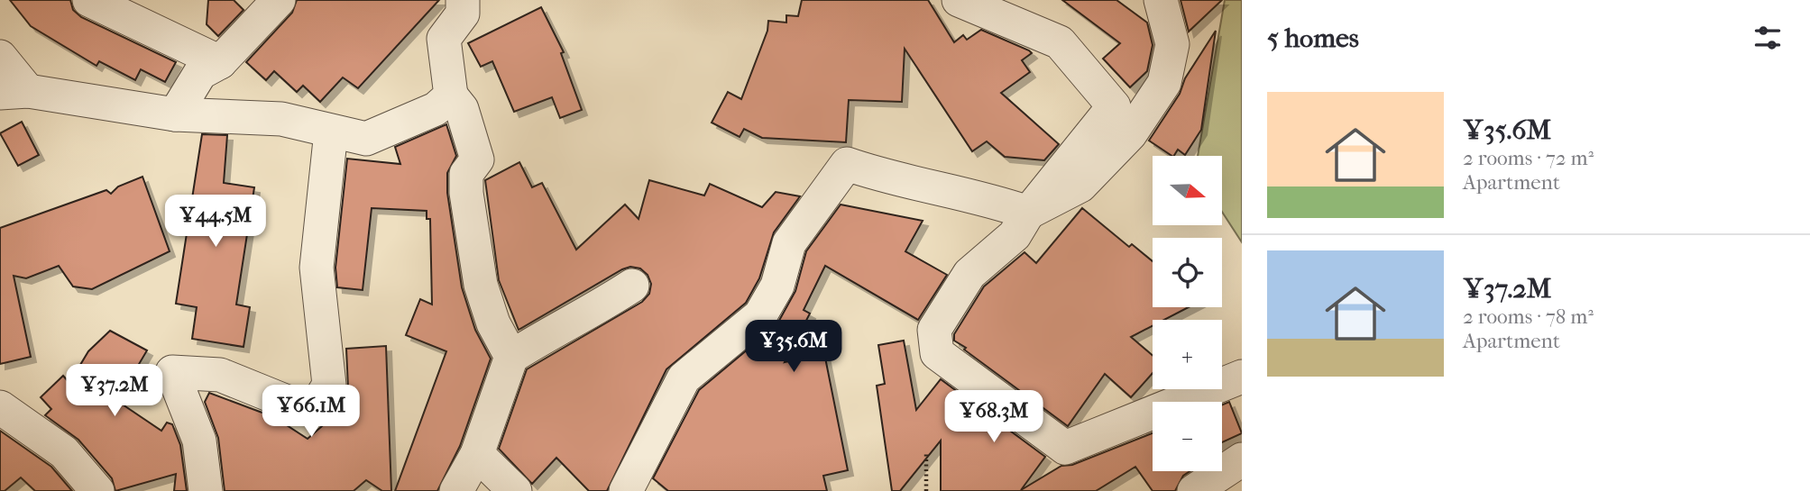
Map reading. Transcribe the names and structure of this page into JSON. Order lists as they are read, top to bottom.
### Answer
{
  "north": "right",
  "page": {
    "heading": "5 homes",
    "list": [
      {
        "name": "¥35.6M",
        "note": "2 rooms · 72 m² · Apartment"
      },
      {
        "name": "¥37.2M",
        "note": "2 rooms · 78 m² · Apartment"
      }
    ],
    "map_buttons": ["+", "−"],
    "price": [
      "¥44.5M",
      "¥35.6M",
      "¥37.2M",
      "¥66.1M",
      "¥68.3M"
    ]
  }
}
